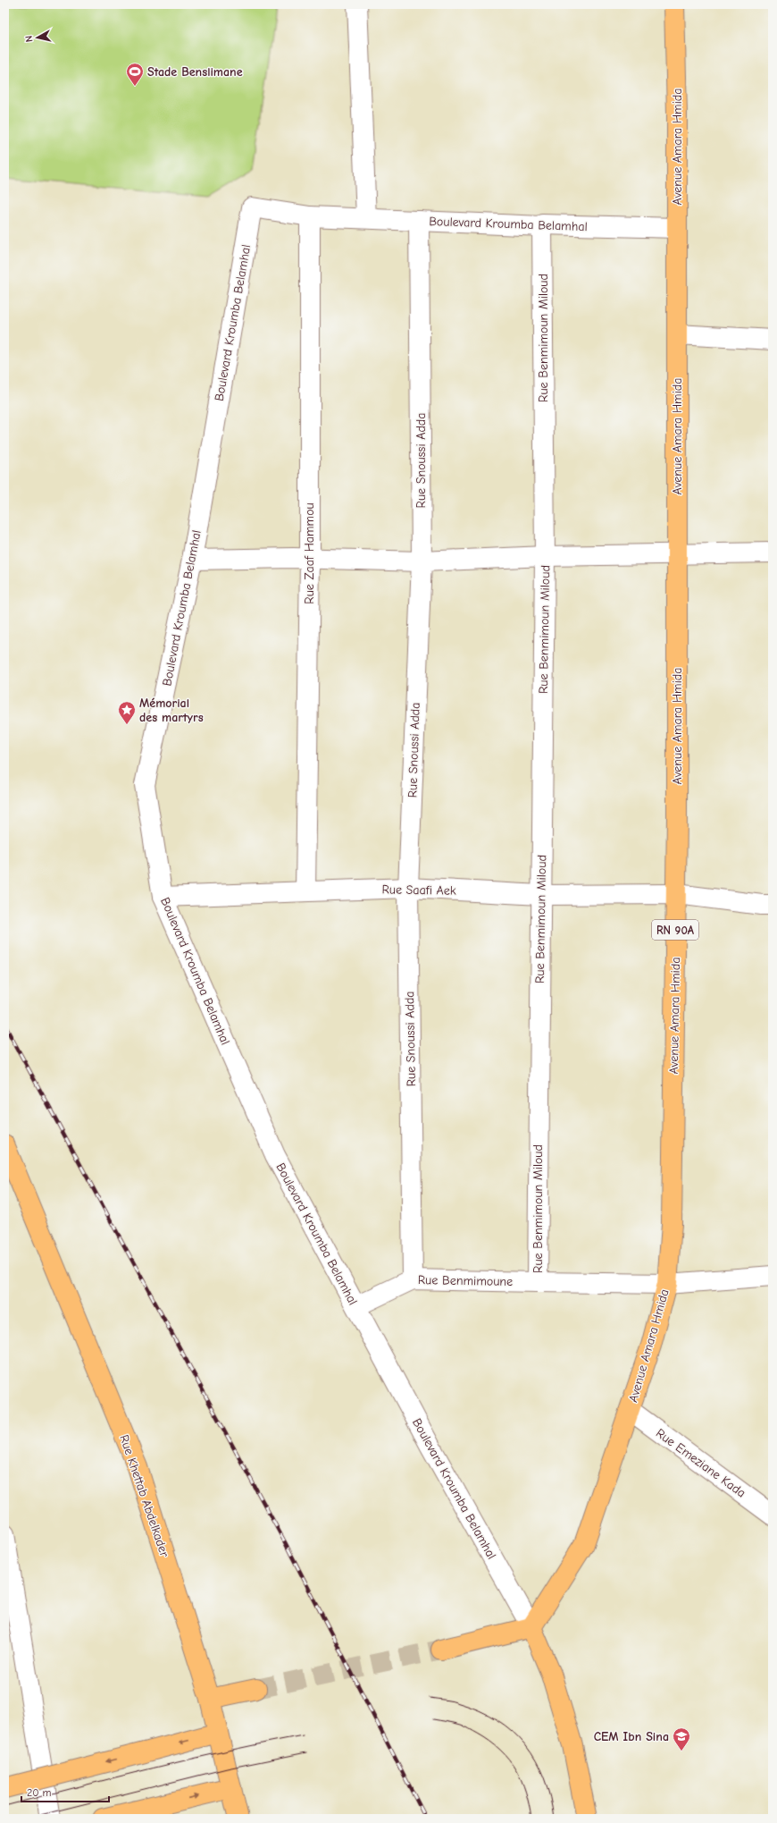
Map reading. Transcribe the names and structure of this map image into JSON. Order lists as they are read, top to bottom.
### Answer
{
  "streets": {
    "main road": ["Avenue Amara Hmida", "RN 90A", "Rue Khettab Abdelkader"],
    "street": [
      "Boulevard Kroumba Belamhal",
      "Rue Benmimoun Miloud",
      "Rue Snoussi Adda",
      "Rue Zaaf Hammou",
      "Rue Saafi Aek",
      "Rue Benmimoune",
      "Rue Emeziane Kada"
    ]
  },
  "crossings": [
    ["Avenue Amara Hmida", "Boulevard Kroumba Belamhal"],
    ["Avenue Amara Hmida", "Rue Benmimoun Miloud"],
    ["Avenue Amara Hmida", "Rue Saafi Aek"],
    ["Avenue Amara Hmida", "Rue Benmimoune"],
    ["Avenue Amara Hmida", "Rue Emeziane Kada"],
    ["Boulevard Kroumba Belamhal", "Rue Benmimoun Miloud"],
    ["Boulevard Kroumba Belamhal", "Rue Snoussi Adda"],
    ["Boulevard Kroumba Belamhal", "Rue Zaaf Hammou"],
    ["Boulevard Kroumba Belamhal", "Rue Saafi Aek"],
    ["Boulevard Kroumba Belamhal", "Rue Benmimoune"],
    ["Rue Benmimoun Miloud", "Rue Snoussi Adda"],
    ["Rue Benmimoun Miloud", "Rue Zaaf Hammou"],
    ["Rue Benmimoun Miloud", "Rue Saafi Aek"],
    ["Rue Benmimoun Miloud", "Rue Benmimoune"],
    ["Rue Snoussi Adda", "Rue Saafi Aek"],
    ["Rue Snoussi Adda", "Rue Benmimoune"],
    ["Rue Zaaf Hammou", "Rue Saafi Aek"]
  ],
  "places": {
    "sports": ["Stade Benslimane"],
    "place": ["Mémorial des martyrs"],
    "school or university": ["CEM Ibn Sina"]
  },
  "scale_bar": "20 m",
  "north": "left"
}
